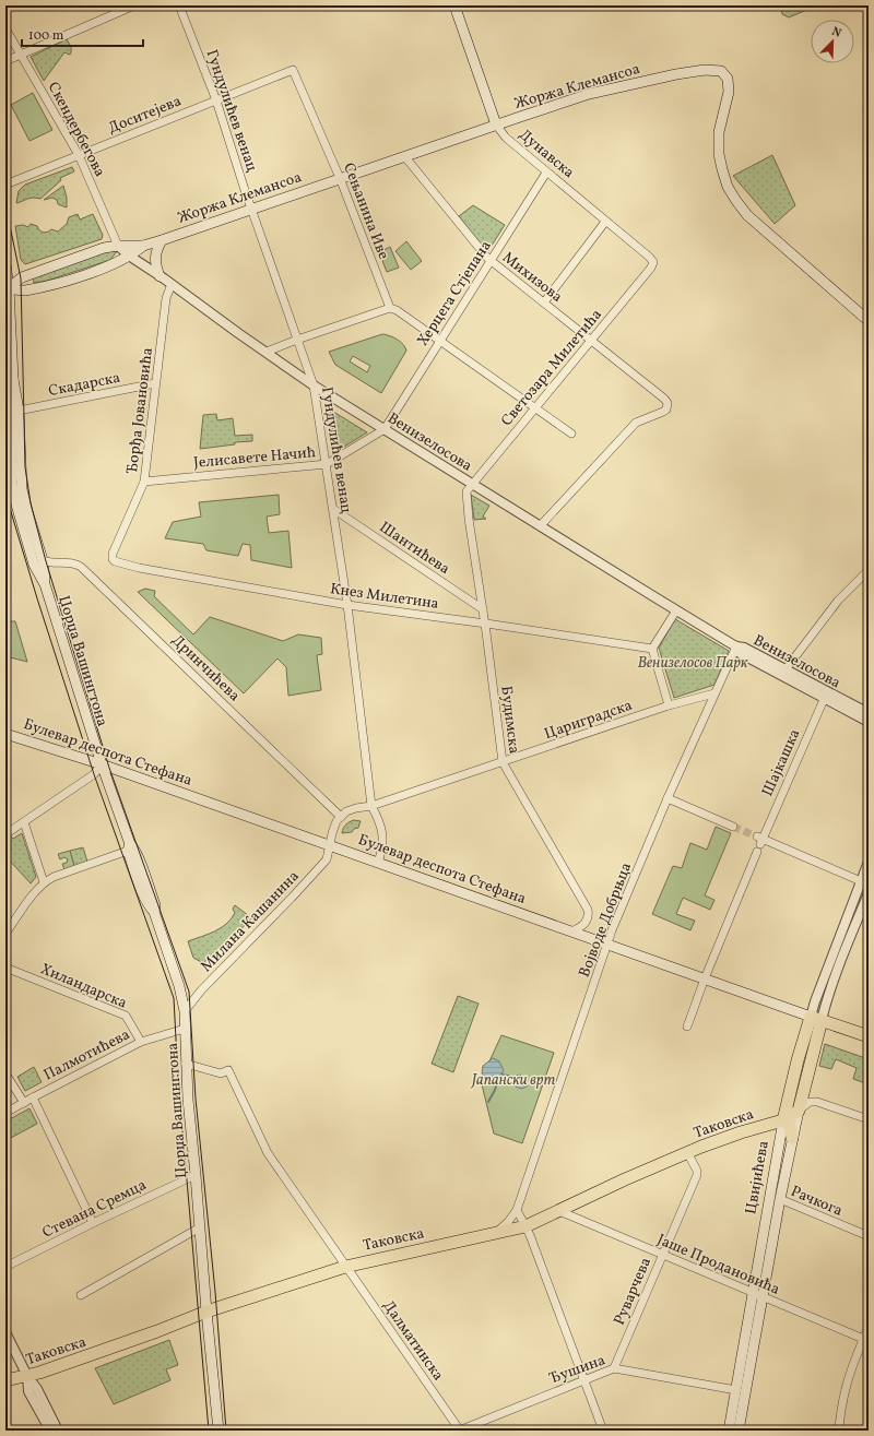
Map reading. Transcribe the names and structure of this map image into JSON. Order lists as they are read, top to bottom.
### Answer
{
  "streets": {
    "main road": [
      "Жоржа Клемансоа",
      "Дунавска",
      "Џорџа Вашингтона",
      "Булевар деспота Стефана",
      "Таковска",
      "Цвијићева"
    ],
    "street": [
      "Гундулићев венац",
      "Доситејева",
      "Скендербегова",
      "Сењанина Иве",
      "Михизова",
      "Херцега Стјепана",
      "Светозара Милетића",
      "Скадарска",
      "Ђорђа Јовановића",
      "Венизелосова",
      "Јелисавете Начић",
      "Шантићева",
      "Кнез Милетина",
      "Дринчићева",
      "Цариградска",
      "Будимска",
      "Шајкашка",
      "Војводе Добрњца",
      "Милана Кашанина",
      "Хиландарска",
      "Палмотићева",
      "Рачкога",
      "Стевана Сремца",
      "Јаше Продановића",
      "Руварчева",
      "Далматинска",
      "Ђушина"
    ]
  },
  "crossings": [
    ["Жоржа Клемансоа", "Гундулићев венац"],
    ["Жоржа Клемансоа", "Скендербегова"],
    ["Жоржа Клемансоа", "Дунавска"],
    ["Жоржа Клемансоа", "Сењанина Иве"],
    ["Жоржа Клемансоа", "Михизова"],
    ["Жоржа Клемансоа", "Венизелосова"],
    ["Гундулићев венац", "Доситејева"],
    ["Гундулићев венац", "Венизелосова"],
    ["Гундулићев венац", "Јелисавете Начић"],
    ["Гундулићев венац", "Шантићева"],
    ["Гундулићев венац", "Кнез Милетина"],
    ["Гундулићев венац", "Цариградска"],
    ["Гундулићев венац", "Булевар деспота Стефана"],
    ["Доситејева", "Скендербегова"],
    ["Доситејева", "Сењанина Иве"],
    ["Скендербегова", "Венизелосова"],
    ["Дунавска", "Херцега Стјепана"],
    ["Дунавска", "Светозара Милетића"],
    ["Михизова", "Херцега Стјепана"],
    ["Михизова", "Светозара Милетића"],
    ["Михизова", "Венизелосова"],
    ["Херцега Стјепана", "Венизелосова"],
    ["Херцега Стјепана", "Јелисавете Начић"],
    ["Светозара Милетића", "Венизелосова"],
    ["Светозара Милетића", "Будимска"],
    ["Скадарска", "Ђорђа Јовановића"],
    ["Скадарска", "Џорџа Вашингтона"],
    ["Ђорђа Јовановића", "Венизелосова"],
    ["Ђорђа Јовановића", "Јелисавете Начић"],
    ["Ђорђа Јовановића", "Кнез Милетина"],
    ["Венизелосова", "Јелисавете Начић"],
    ["Венизелосова", "Будимска"],
    ["Венизелосова", "Шајкашка"],
    ["Венизелосова", "Војводе Добрњца"],
    ["Шантићева", "Будимска"],
    ["Кнез Милетина", "Будимска"],
    ["Џорџа Вашингтона", "Дринчићева"],
    ["Џорџа Вашингтона", "Булевар деспота Стефана"],
    ["Џорџа Вашингтона", "Милана Кашанина"],
    ["Џорџа Вашингтона", "Палмотићева"],
    ["Џорџа Вашингтона", "Таковска"],
    ["Џорџа Вашингтона", "Стевана Сремца"],
    ["Џорџа Вашингтона", "Далматинска"],
    ["Дринчићева", "Цариградска"],
    ["Дринчићева", "Милана Кашанина"],
    ["Цариградска", "Будимска"],
    ["Цариградска", "Војводе Добрњца"],
    ["Цариградска", "Милана Кашанина"],
    ["Будимска", "Булевар деспота Стефана"],
    ["Булевар деспота Стефана", "Шајкашка"],
    ["Булевар деспота Стефана", "Војводе Добрњца"],
    ["Булевар деспота Стефана", "Милана Кашанина"],
    ["Булевар деспота Стефана", "Цвијићева"],
    ["Војводе Добрњца", "Таковска"],
    ["Хиландарска", "Палмотићева"],
    ["Таковска", "Цвијићева"],
    ["Таковска", "Јаше Продановића"],
    ["Таковска", "Руварчева"],
    ["Таковска", "Далматинска"],
    ["Цвијићева", "Рачкога"],
    ["Цвијићева", "Јаше Продановића"],
    ["Цвијићева", "Ђушина"],
    ["Јаше Продановића", "Руварчева"],
    ["Руварчева", "Ђушина"],
    ["Далматинска", "Ђушина"]
  ],
  "parks": ["Венизелосов Парк", "Јапански врт"],
  "scale_bar": "100 m",
  "north": "top right"
}
